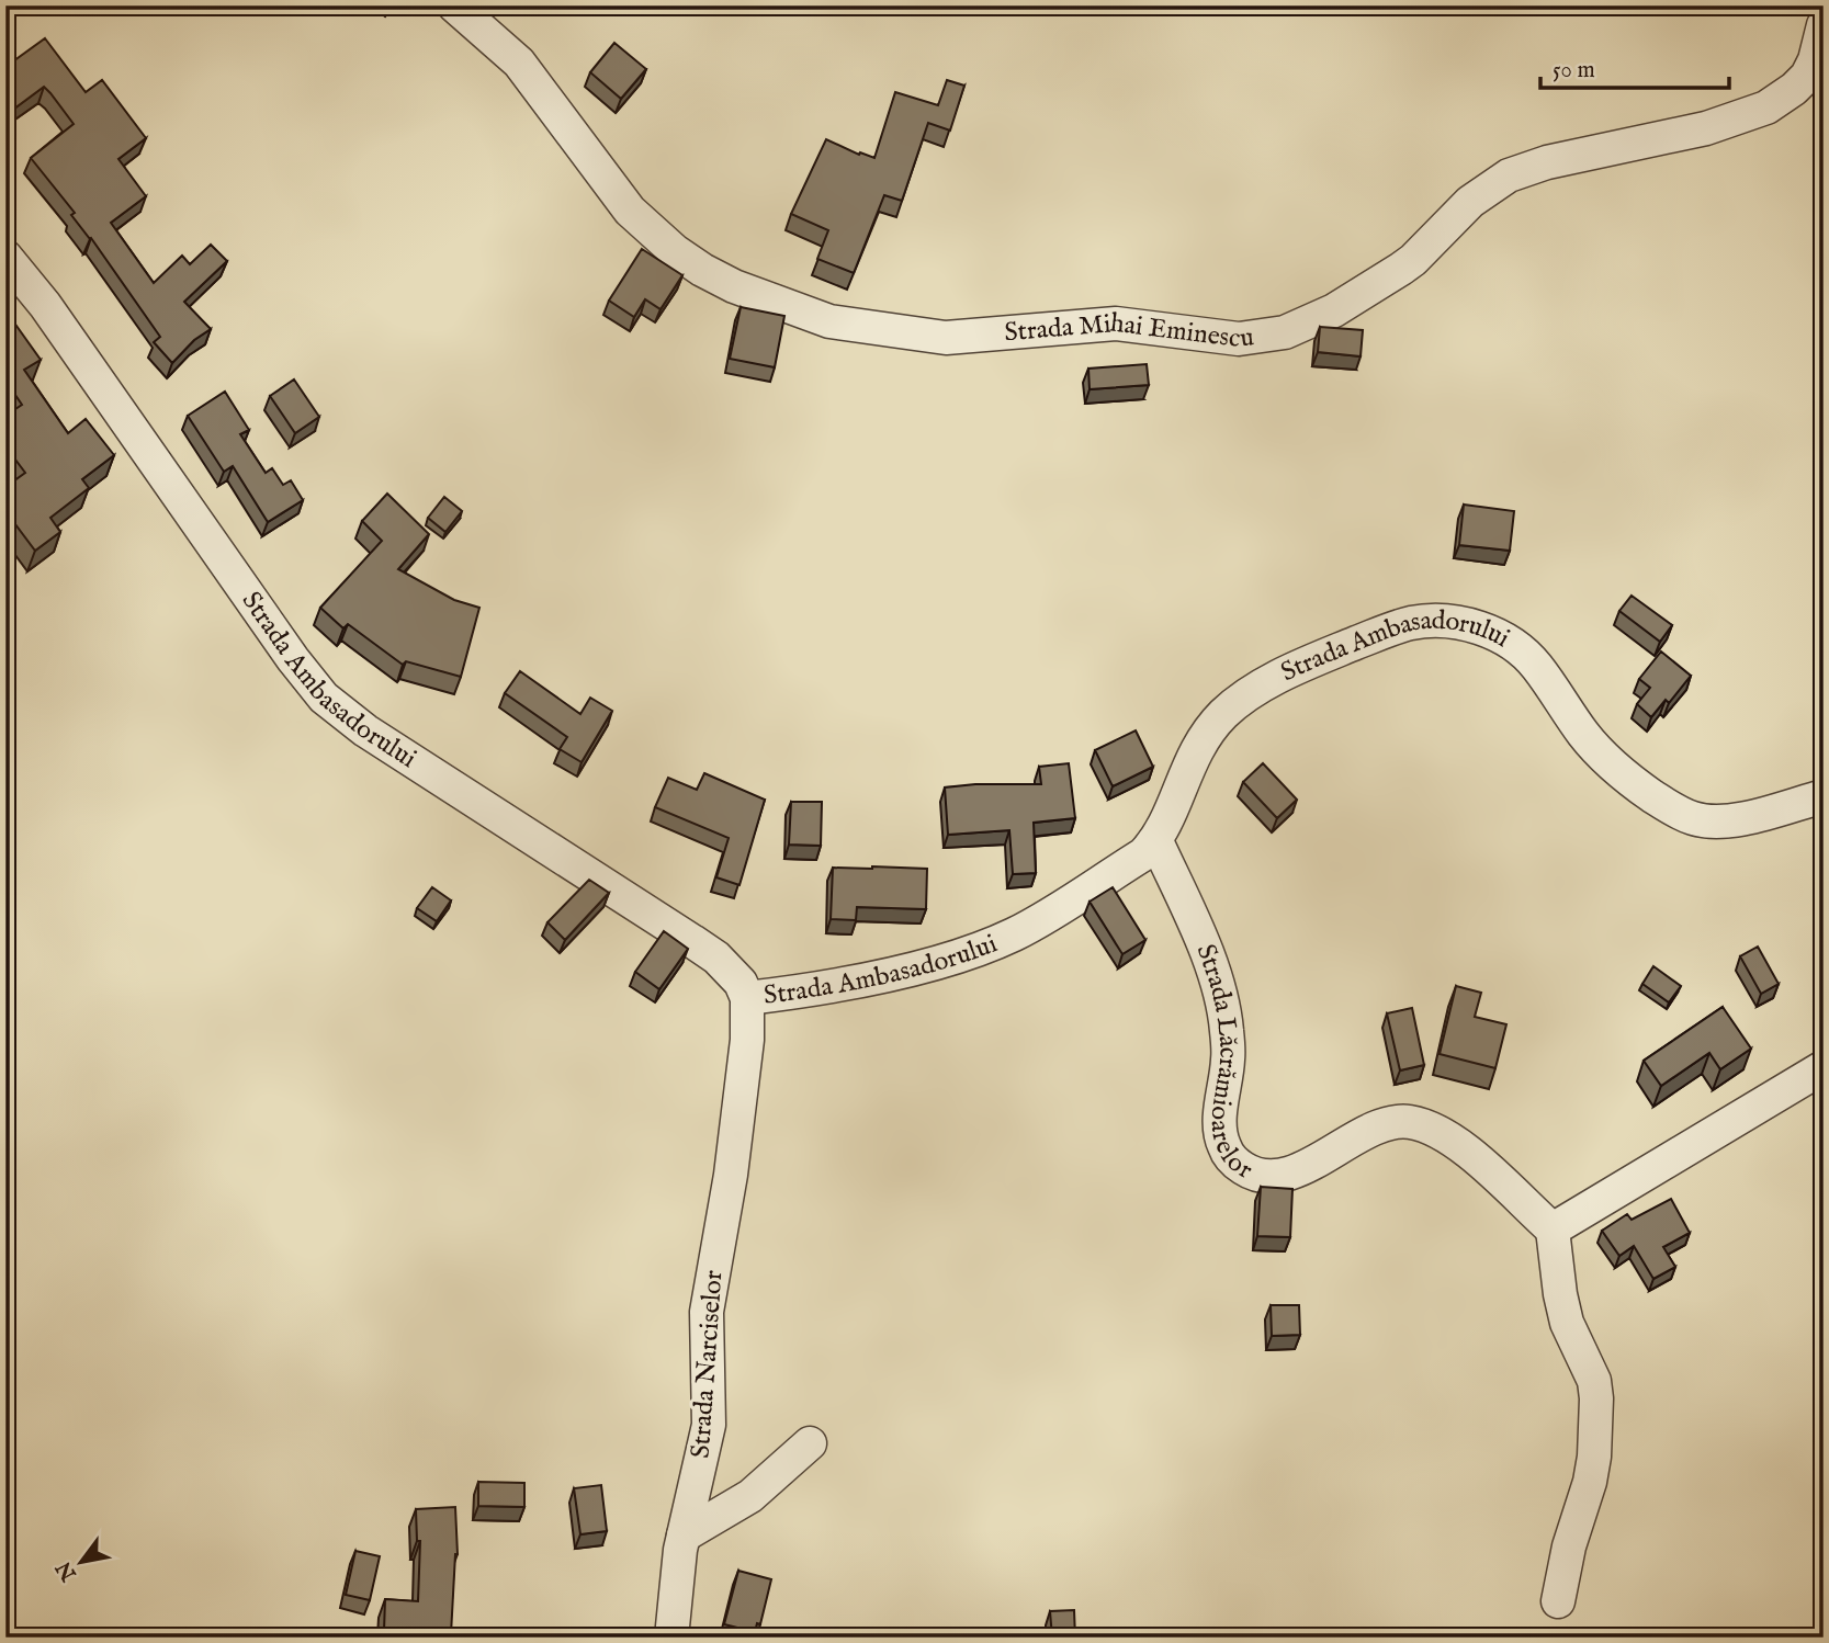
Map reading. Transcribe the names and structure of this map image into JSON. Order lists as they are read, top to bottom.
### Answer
{
  "streets": {
    "street": [
      "Strada Mihai Eminescu",
      "Strada Ambasadorului",
      "Strada Lăcrămioarelor",
      "Strada Narciselor"
    ]
  },
  "crossings": [
    ["Strada Ambasadorului", "Strada Lăcrămioarelor"],
    ["Strada Ambasadorului", "Strada Narciselor"]
  ],
  "scale_bar": "50 m",
  "north": "bottom left"
}
